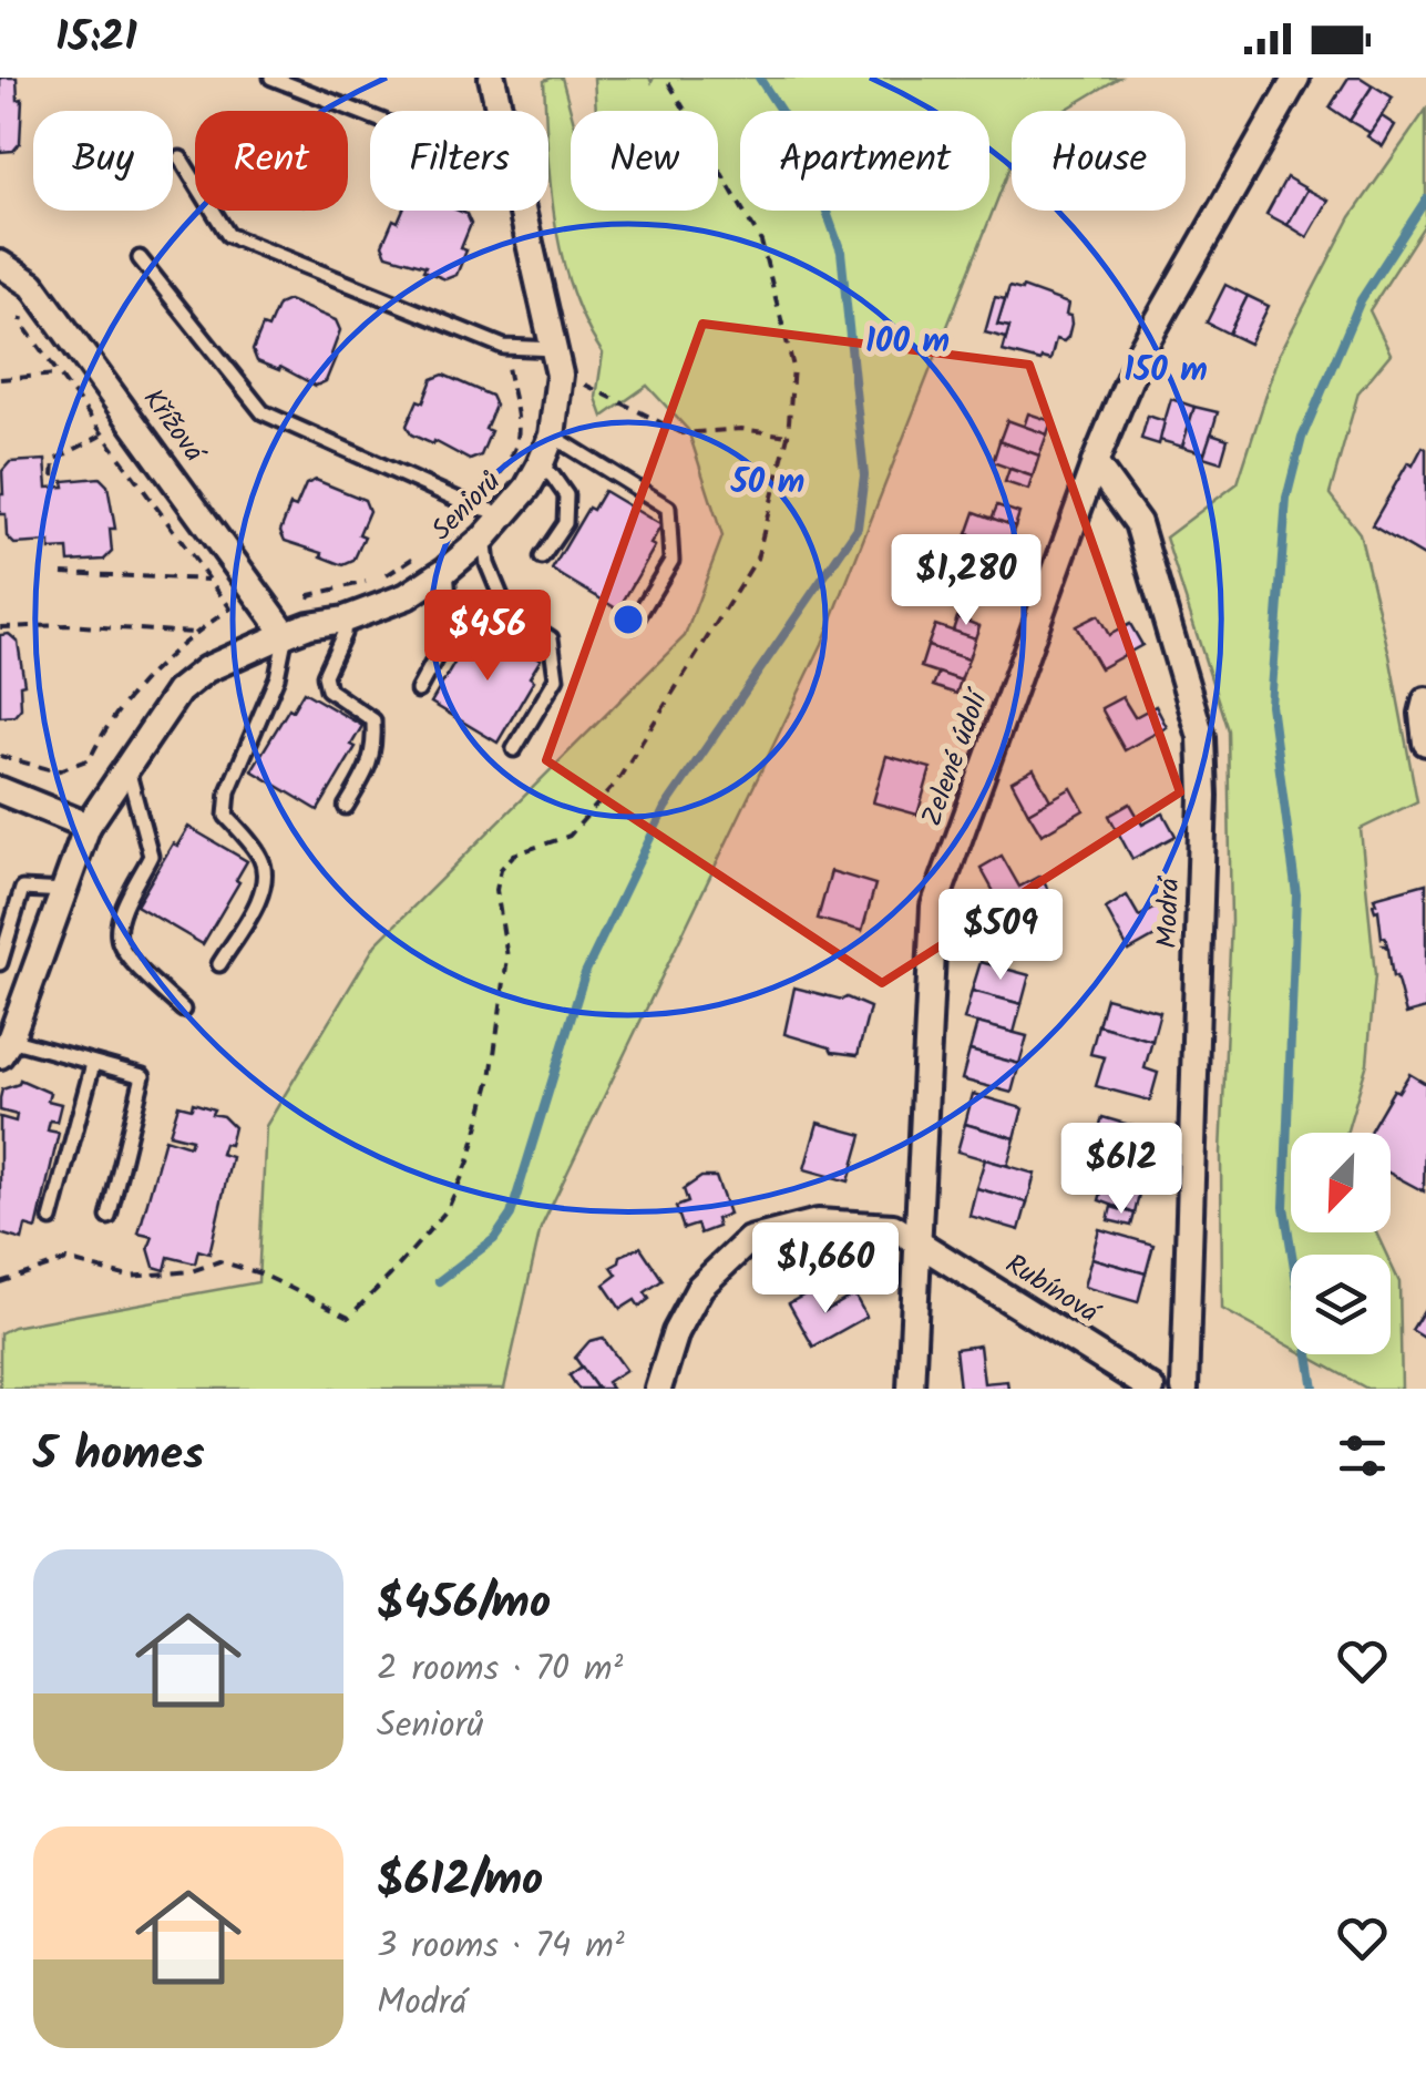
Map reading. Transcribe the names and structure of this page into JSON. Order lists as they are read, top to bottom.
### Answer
{
  "streets": {
    "street": [
      "Křížová",
      "Seniorů",
      "Zelené údolí",
      "Modrá",
      "Rubínová"
    ]
  },
  "crossings": [
    ["Křížová", "Seniorů"],
    ["Zelené údolí", "Modrá"],
    ["Zelené údolí", "Rubínová"]
  ],
  "north": "bottom left",
  "page": {
    "status": "15:21",
    "chip": [
      "Buy",
      "Rent",
      "Filters",
      "New",
      "Apartment",
      "House"
    ],
    "price": [
      "$1,280",
      "$456",
      "$509",
      "$612",
      "$1,660"
    ],
    "heading": "5 homes",
    "list": [
      {
        "name": "$456/mo",
        "note": "2 rooms · 70 m² · Seniorů"
      },
      {
        "name": "$612/mo",
        "note": "3 rooms · 74 m² · Modrá"
      }
    ]
  },
  "rings": ["100 m", "150 m", "50 m"]
}
